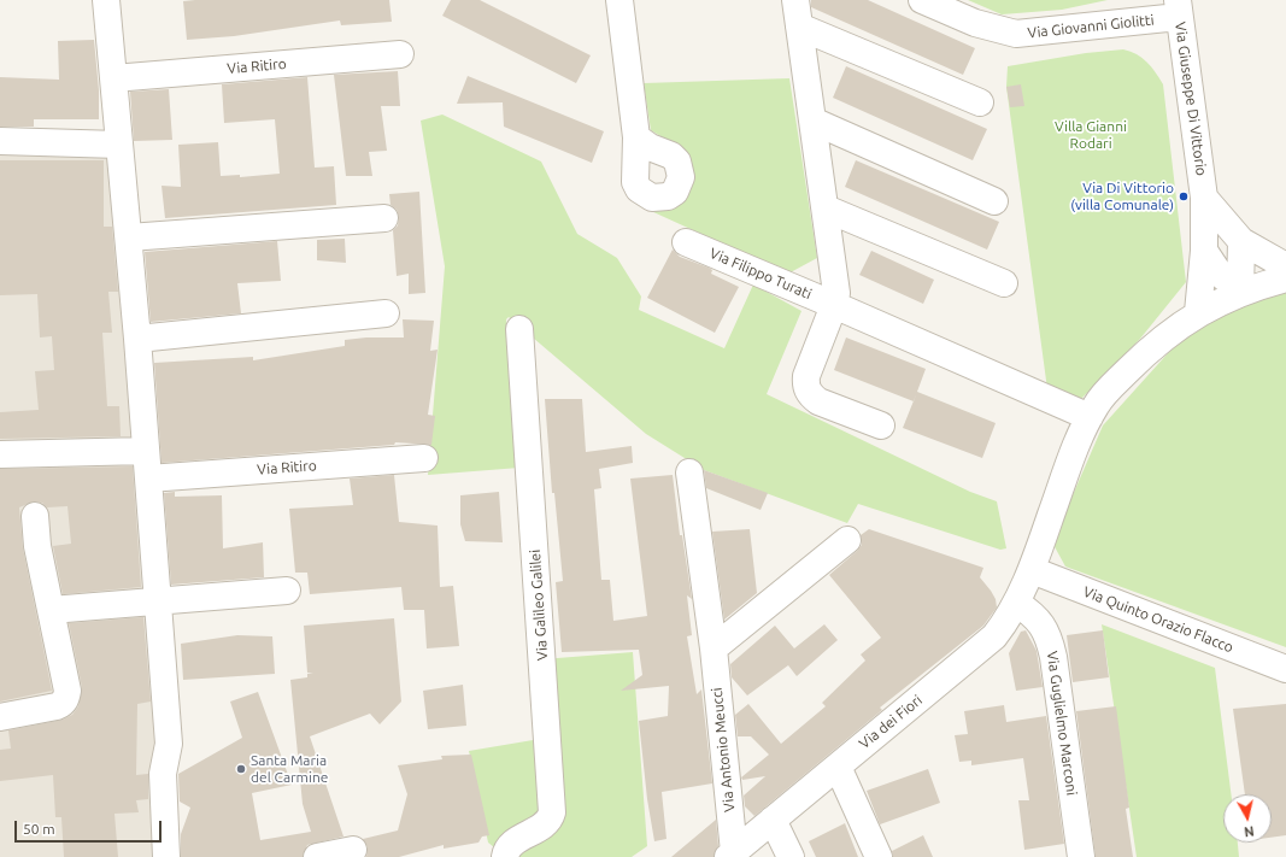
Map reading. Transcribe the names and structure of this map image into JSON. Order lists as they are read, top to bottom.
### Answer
{
  "streets": {
    "street": [
      "Via Giovanni Giolitti",
      "Via Ritiro",
      "Via Giuseppe Di Vittorio",
      "Via Filippo Turati",
      "Via Galileo Galilei",
      "Via Quinto Orazio Flacco",
      "Via dei Fiori",
      "Via Guglielmo Marconi",
      "Via Antonio Meucci"
    ]
  },
  "crossings": [
    ["Via Giovanni Giolitti", "Via Giuseppe Di Vittorio"],
    ["Via Giuseppe Di Vittorio", "Via dei Fiori"],
    ["Via Filippo Turati", "Via dei Fiori"],
    ["Via Quinto Orazio Flacco", "Via dei Fiori"],
    ["Via dei Fiori", "Via Guglielmo Marconi"],
    ["Via dei Fiori", "Via Antonio Meucci"]
  ],
  "parks": ["Villa Gianni Rodari"],
  "places": ["Via Di Vittorio (villa Comunale)", "Santa Maria del Carmine"],
  "scale_bar": "50 m",
  "north": "bottom"
}
